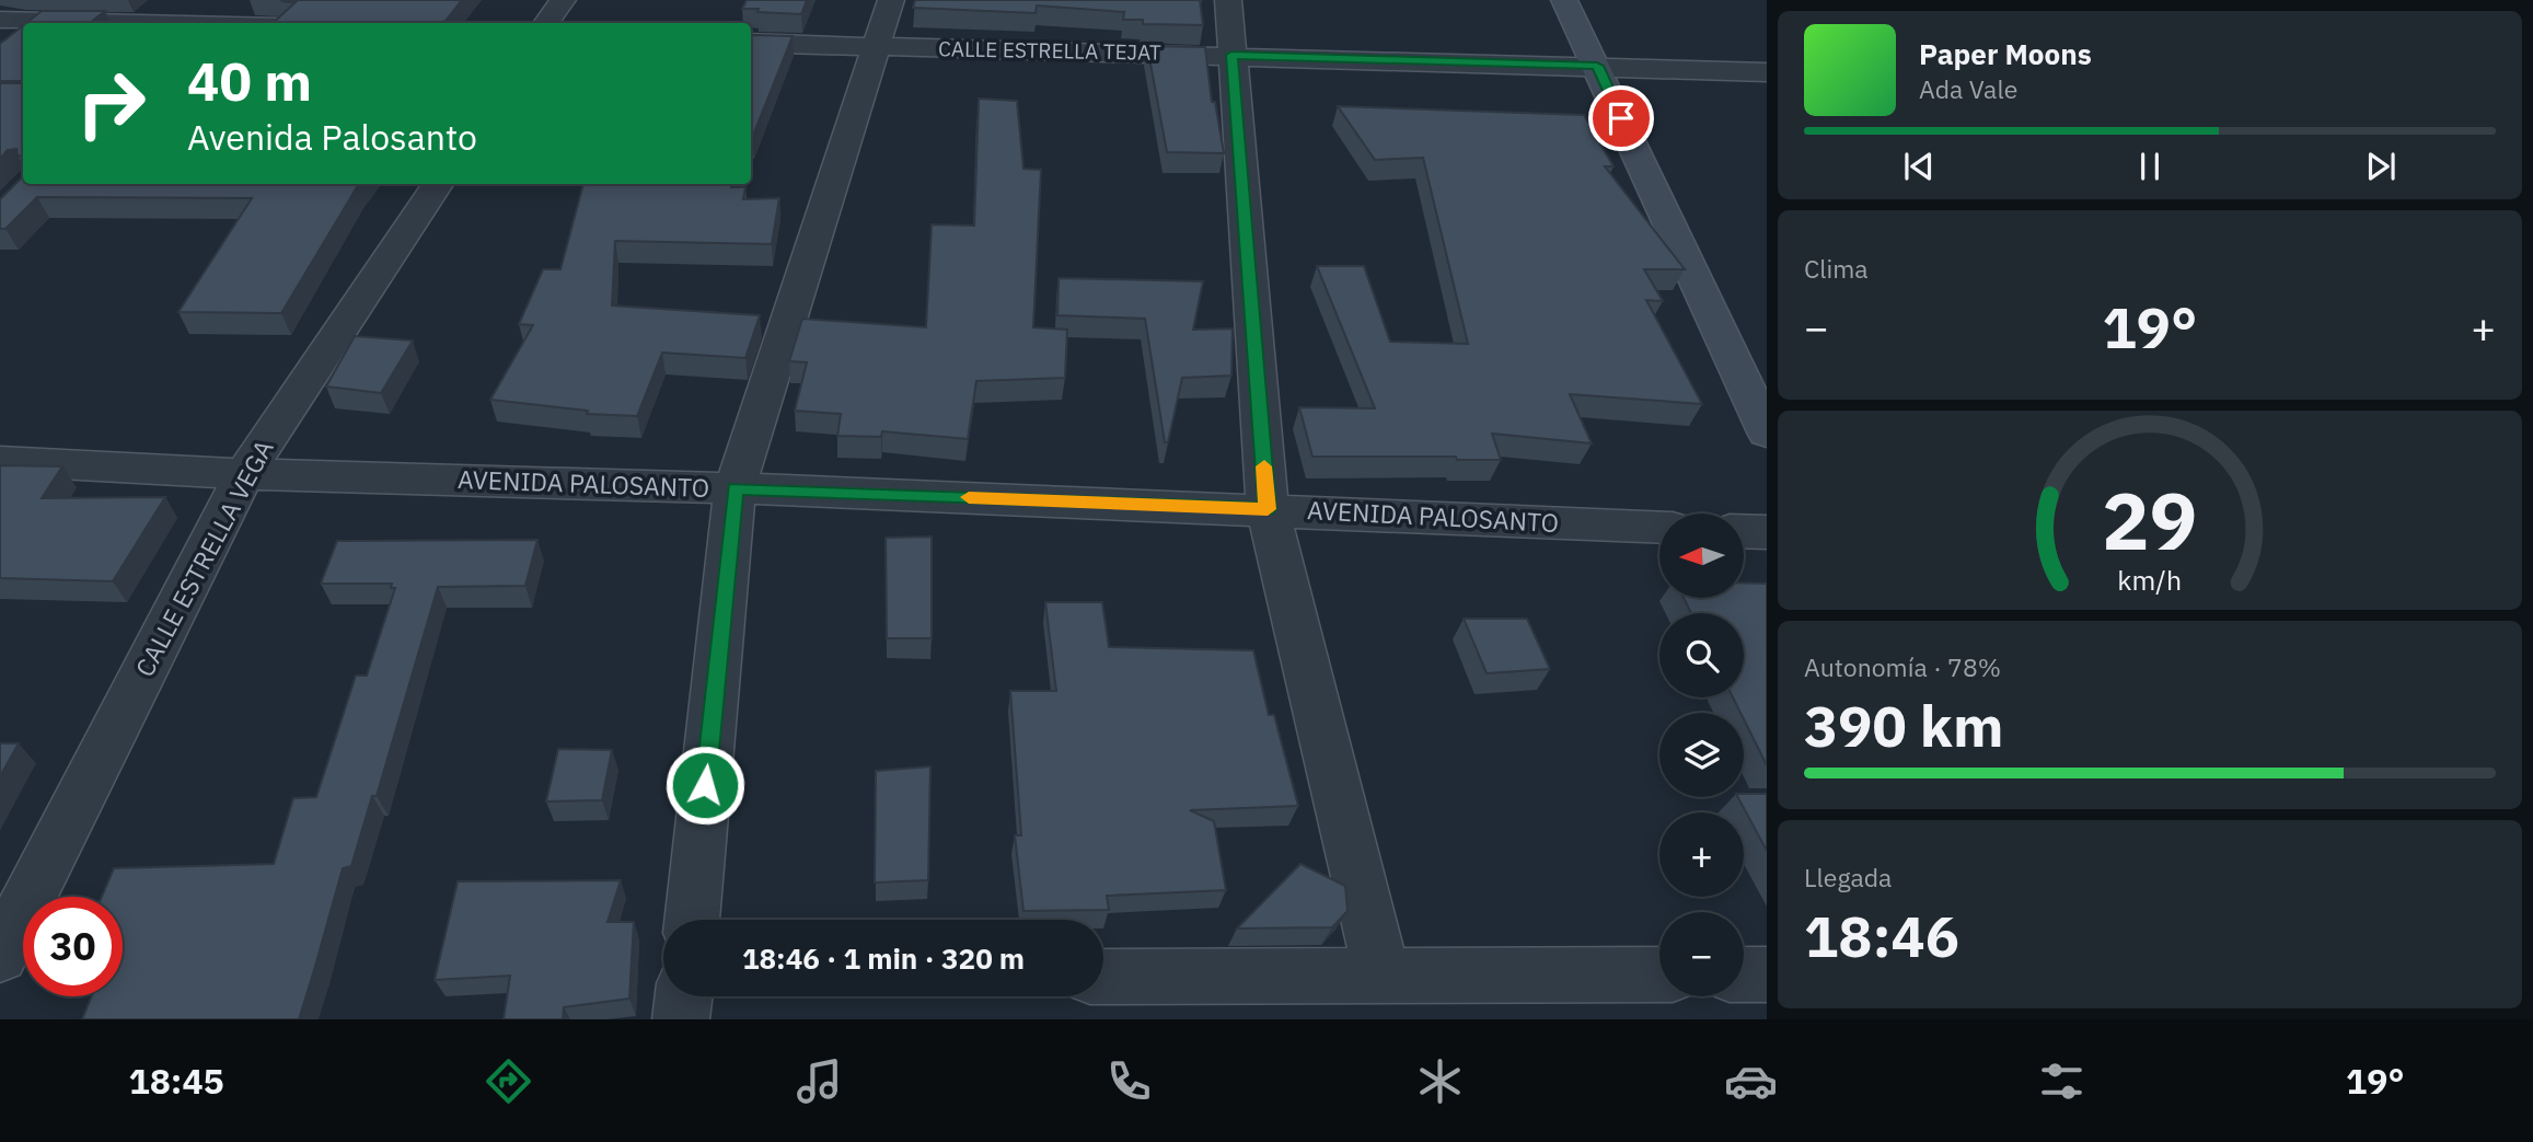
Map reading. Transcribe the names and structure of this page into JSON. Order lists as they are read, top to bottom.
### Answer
{
  "streets": {
    "street": ["CALLE ESTRELLA TEJAT", "AVENIDA PALOSANTO", "CALLE ESTRELLA VEGA"]
  },
  "crossings": [
    ["AVENIDA PALOSANTO", "CALLE ESTRELLA VEGA"]
  ],
  "north": "left",
  "page": {
    "turn": ["40 m", "Avenida Palosanto"],
    "song": ["Paper Moons", "Ada Vale"],
    "tile": [
      "Clima",
      ["Autonomía · 78%", "390 km"],
      ["Llegada", "18:46"]
    ],
    "heat": ["−", "19°", "+"],
    "map_buttons": ["+", "−"],
    "limit": "30",
    "trip": "18:46 · 1 min · 320 m",
    "tabs": ["18:45", "19°"],
    "gauge": ["29", "km/h"]
  }
}
